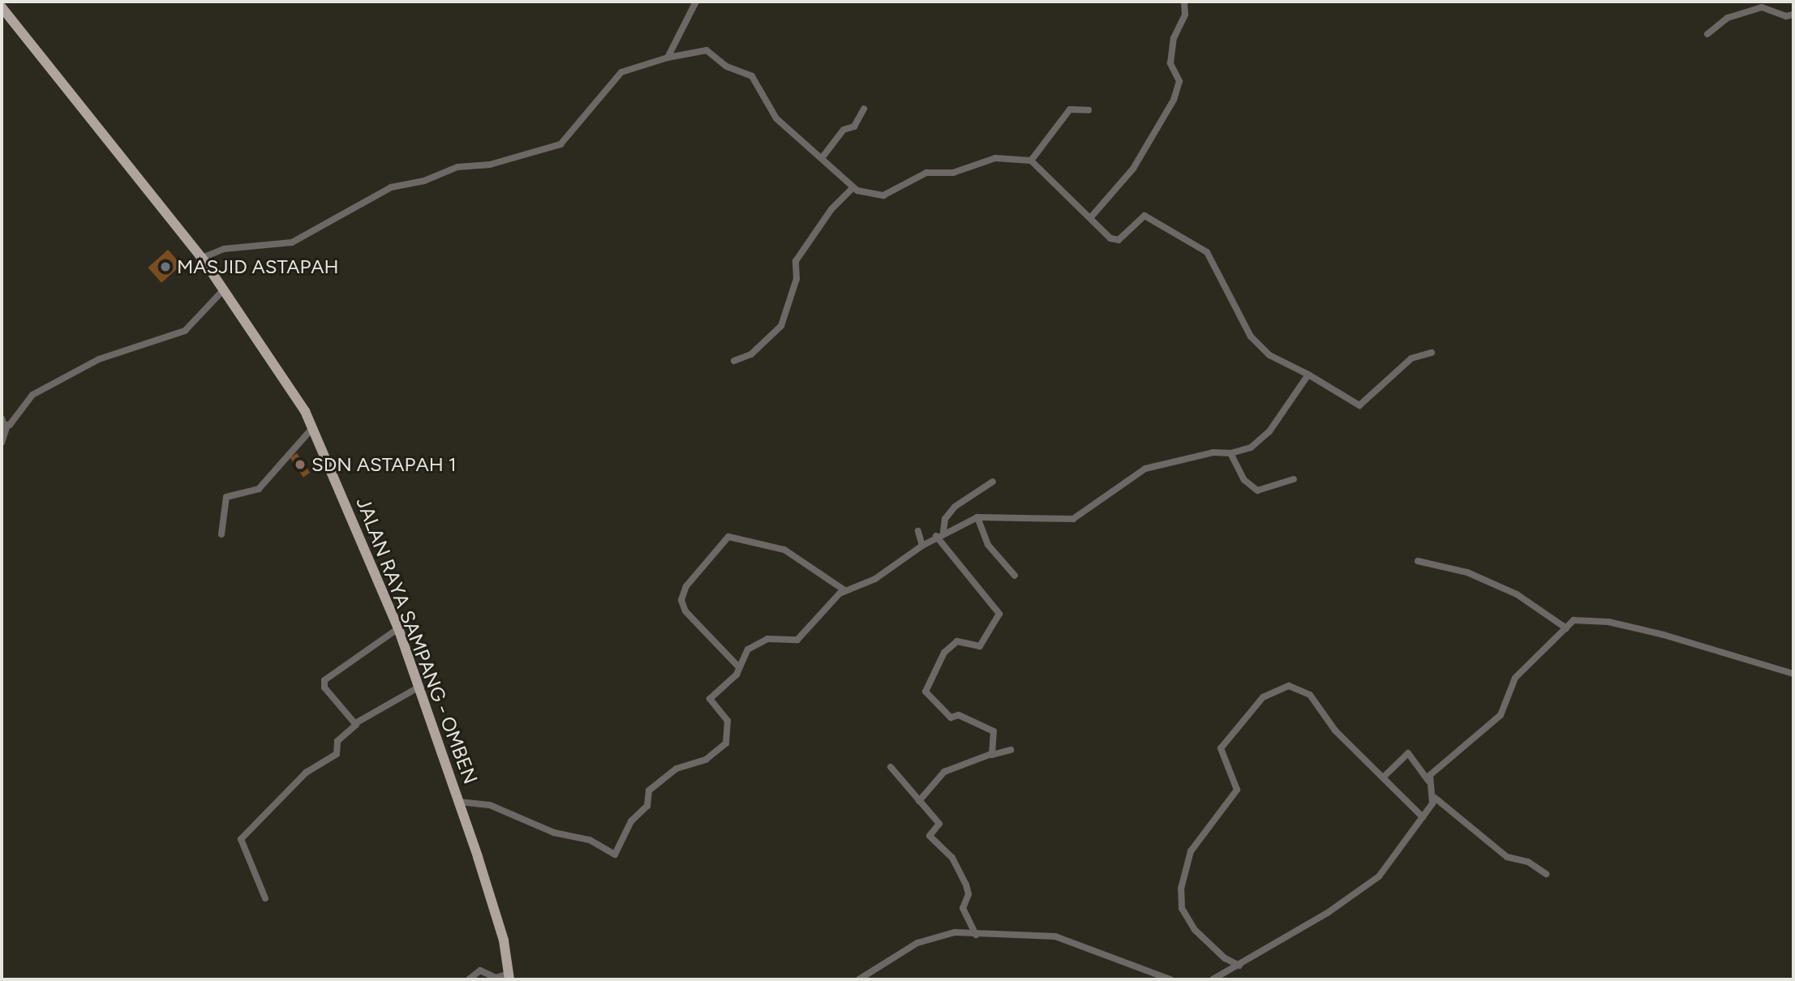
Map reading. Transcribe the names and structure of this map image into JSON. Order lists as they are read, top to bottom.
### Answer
{
  "streets": {
    "main road": ["JALAN RAYA SAMPANG - OMBEN"]
  },
  "places": ["MASJID ASTAPAH", "SDN ASTAPAH 1"]
}
